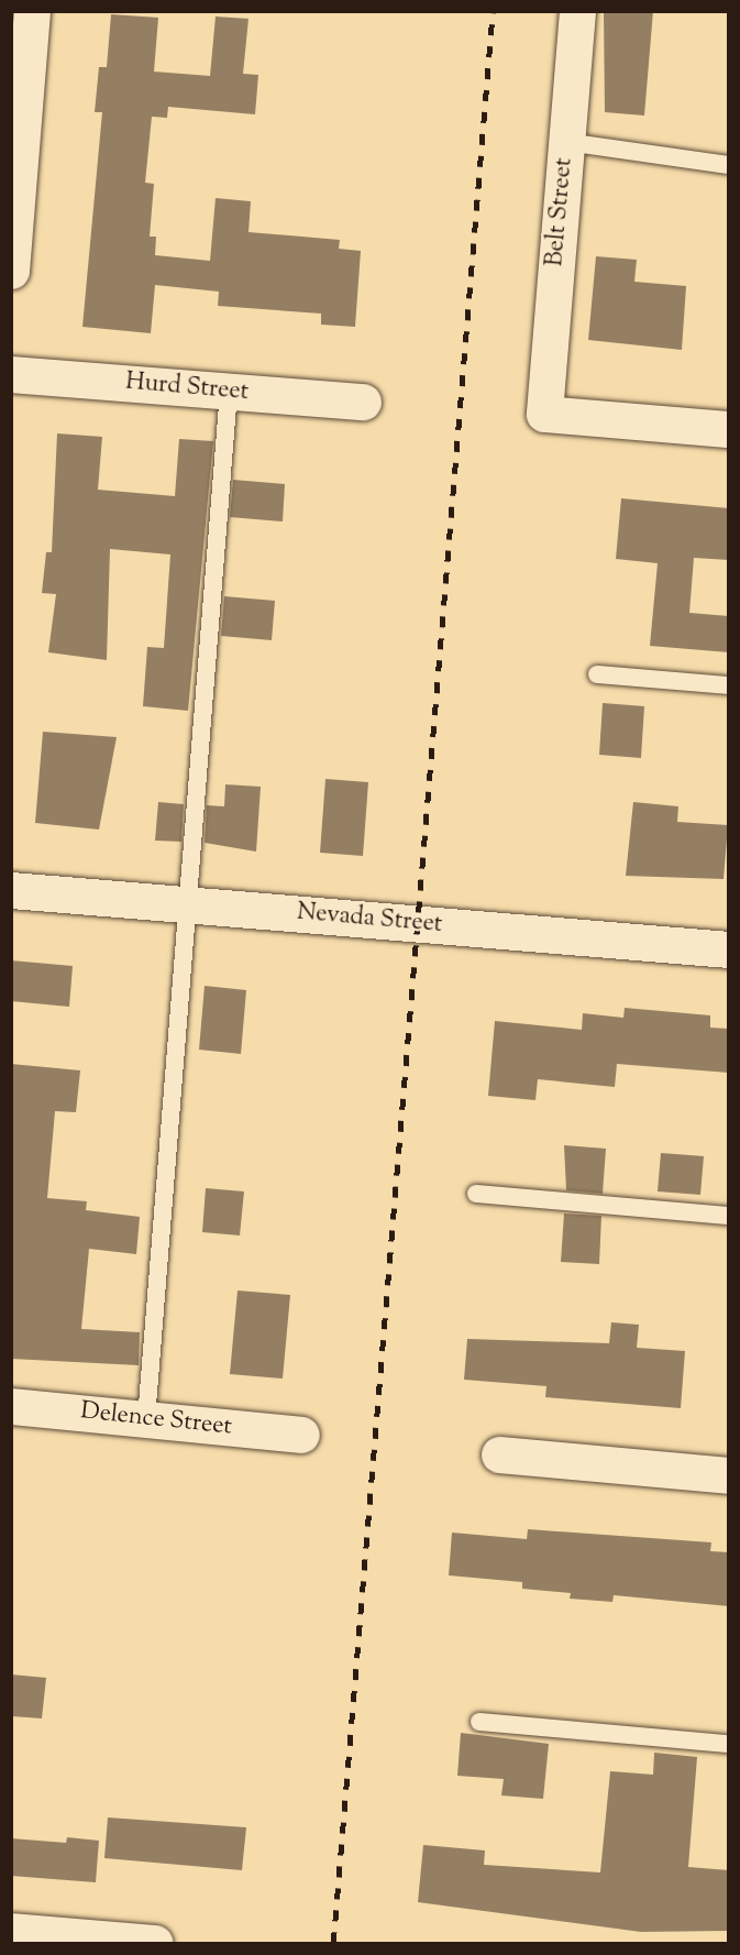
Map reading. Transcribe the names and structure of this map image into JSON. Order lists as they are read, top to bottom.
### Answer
{
  "streets": {
    "street": [
      "Belt Street",
      "Hurd Street",
      "Nevada Street",
      "Delence Street"
    ]
  }
}
